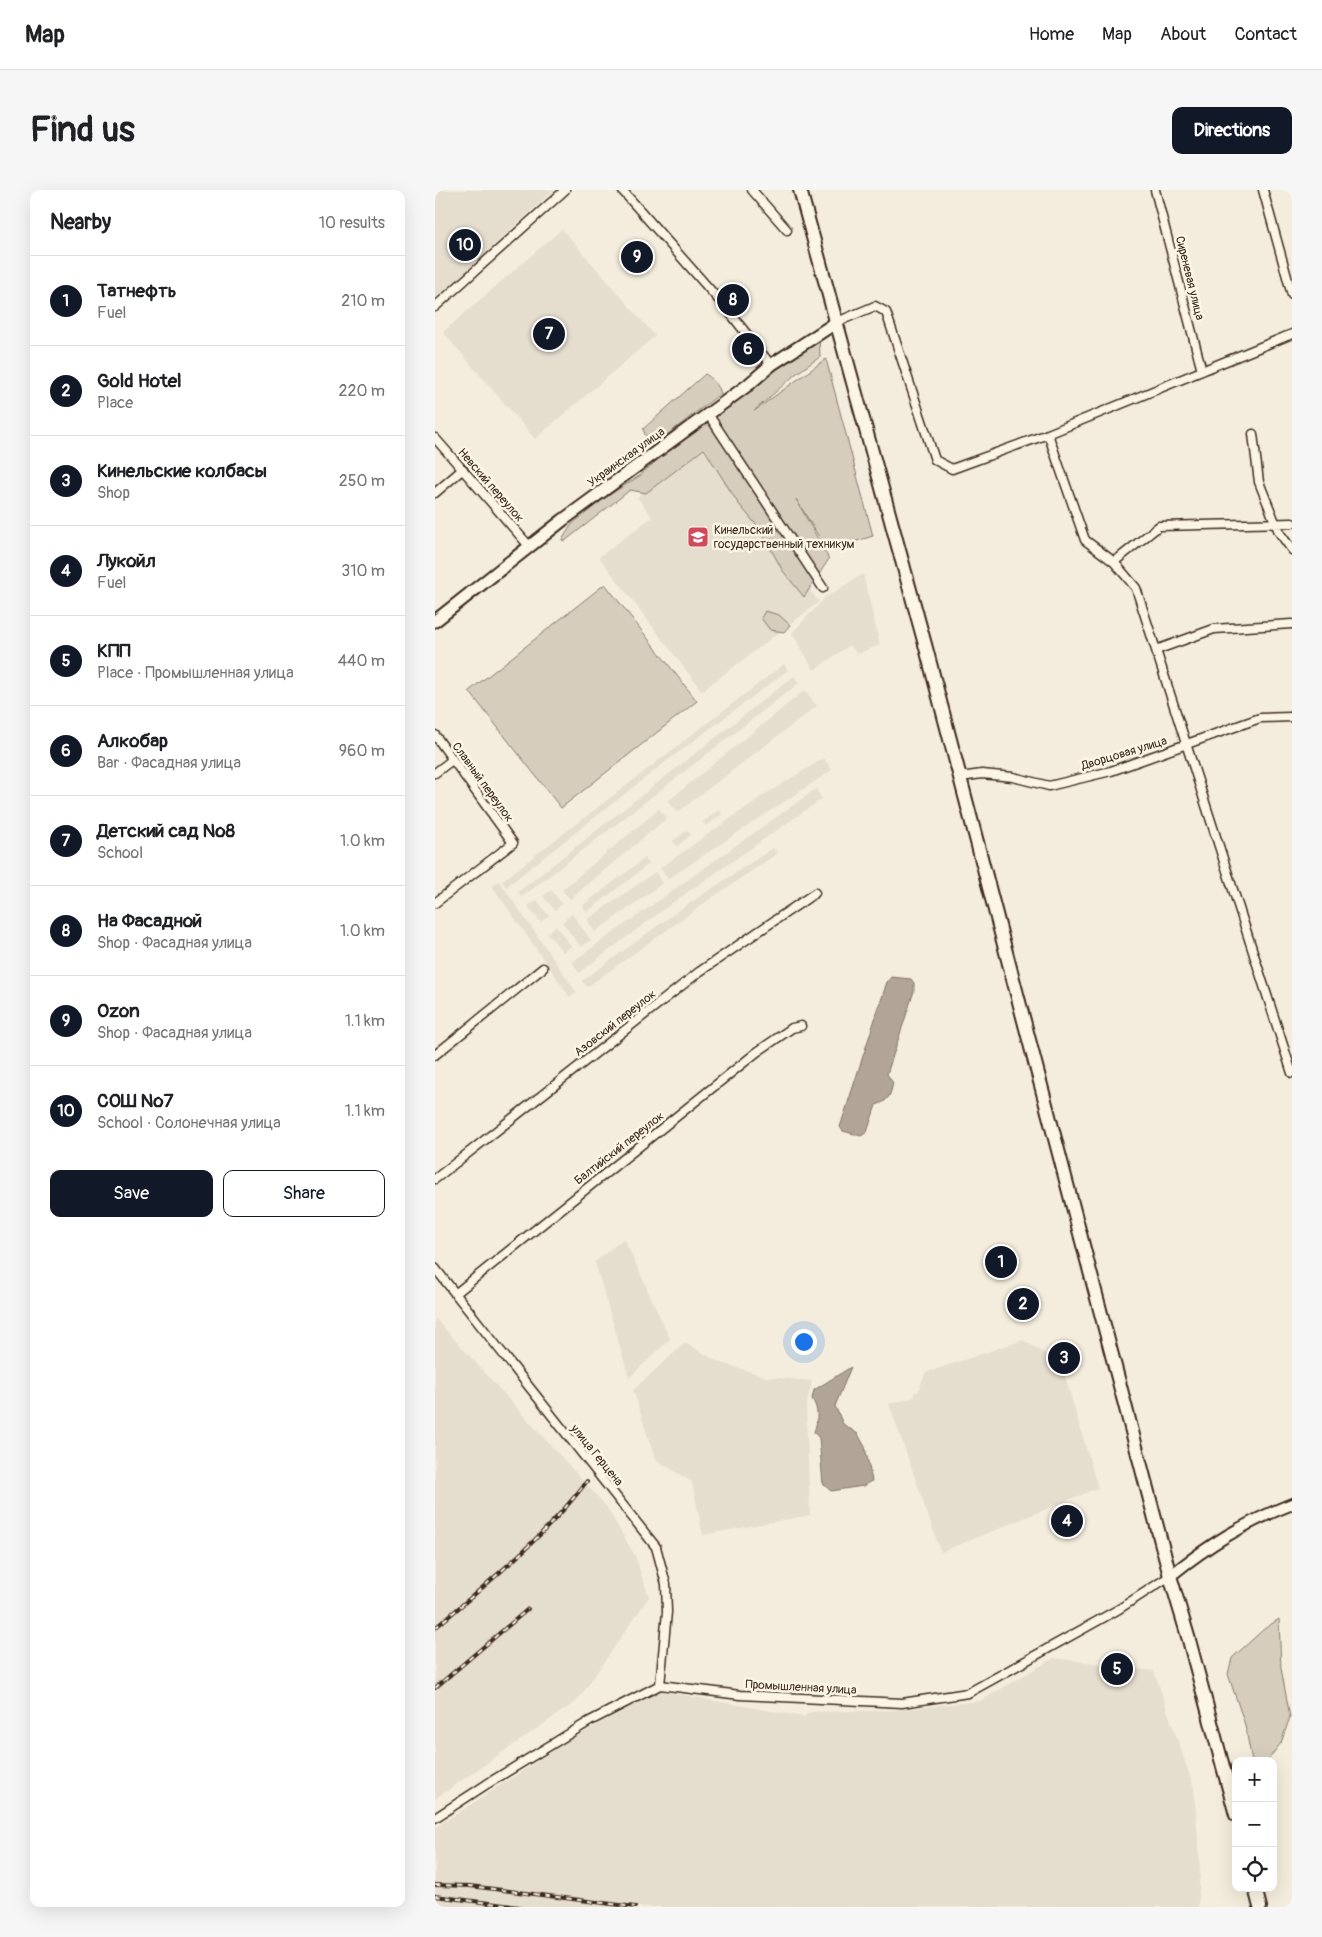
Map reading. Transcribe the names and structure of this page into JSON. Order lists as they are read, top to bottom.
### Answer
{
  "streets": {
    "main road": ["Украинская улица"],
    "street": [
      "Сиреневая улица",
      "Невский переулок",
      "Дворцовая улица",
      "Славный переулок",
      "Азовский переулок",
      "Балтийский переулок",
      "улица Герцена",
      "Промышленная улица"
    ]
  },
  "crossings": [
    ["Украинская улица", "Невский переулок"],
    ["Балтийский переулок", "улица Герцена"],
    ["улица Герцена", "Промышленная улица"]
  ],
  "places": {
    "school or university": ["Кинельский государственный техникум"]
  },
  "page": {
    "header": "Map",
    "nav": [
      "Home",
      "Map",
      "About",
      "Contact"
    ],
    "buttons": [
      "Directions",
      ["Save", "Share"]
    ],
    "title": "Find us",
    "heading": ["Nearby", "10 results"],
    "pins": [
      "10",
      "9",
      "8",
      "7",
      "6",
      "1",
      "2",
      "3",
      "4",
      "5"
    ],
    "list": [
      {
        "mark": "1",
        "name": "Татнефть",
        "note": "Fuel",
        "value": "210 m"
      },
      {
        "mark": "2",
        "name": "Gold Hotel",
        "note": "Place",
        "value": "220 m"
      },
      {
        "mark": "3",
        "name": "Кинельские колбасы",
        "note": "Shop",
        "value": "250 m"
      },
      {
        "mark": "4",
        "name": "Лукойл",
        "note": "Fuel",
        "value": "310 m"
      },
      {
        "mark": "5",
        "name": "КПП",
        "note": "Place · Промышленная улица",
        "value": "440 m"
      },
      {
        "mark": "6",
        "name": "Алкобар",
        "note": "Bar · Фасадная улица",
        "value": "960 m"
      },
      {
        "mark": "7",
        "name": "Детский сад №8",
        "note": "School",
        "value": "1.0 km"
      },
      {
        "mark": "8",
        "name": "На Фасадной",
        "note": "Shop · Фасадная улица",
        "value": "1.0 km"
      },
      {
        "mark": "9",
        "name": "Ozon",
        "note": "Shop · Фасадная улица",
        "value": "1.1 km"
      },
      {
        "mark": "10",
        "name": "СОШ №7",
        "note": "School · Солонечная улица",
        "value": "1.1 km"
      }
    ],
    "map_buttons": ["+", "−"]
  }
}
